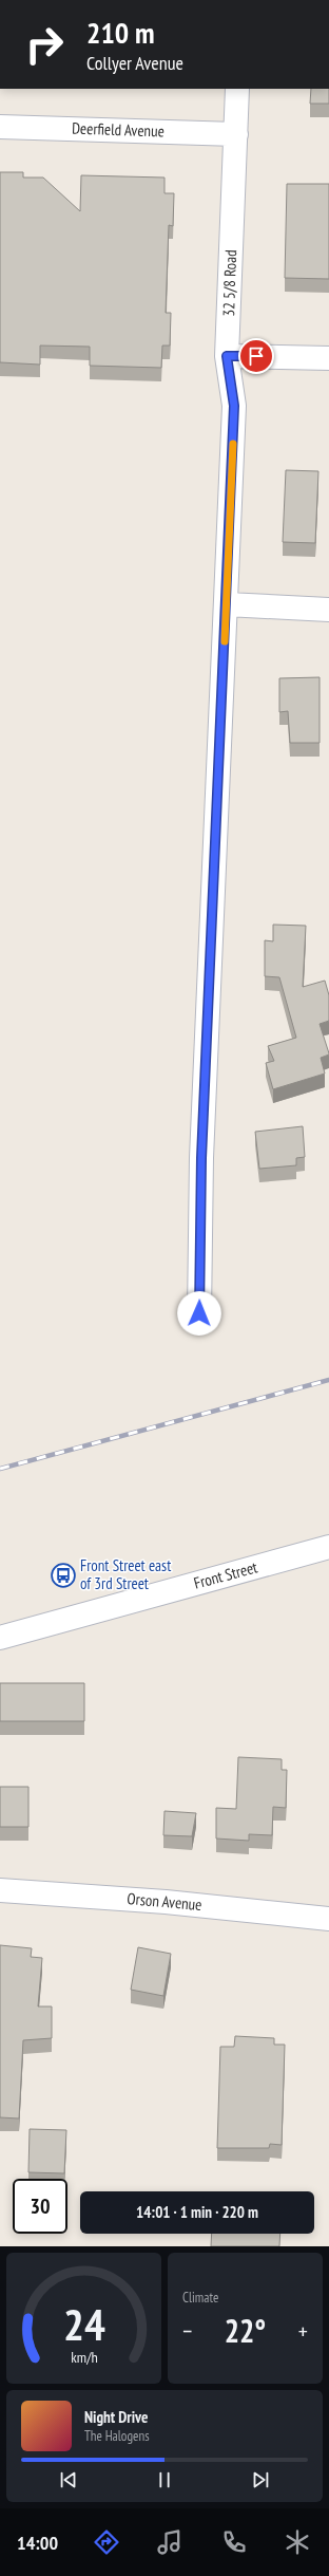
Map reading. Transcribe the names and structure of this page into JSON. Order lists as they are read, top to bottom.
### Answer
{
  "streets": {
    "street": [
      "Deerfield Avenue",
      "32 5/8 Road",
      "Front Street",
      "Orson Avenue"
    ]
  },
  "crossings": [
    ["Deerfield Avenue", "32 5/8 Road"]
  ],
  "places": {
    "bus stop": ["Front Street east of 3rd Street"]
  },
  "page": {
    "turn": ["210 m", "Collyer Avenue"],
    "limit": "30",
    "trip": "14:01 · 1 min · 220 m",
    "tile": "Climate",
    "heat": ["−", "22°", "+"],
    "song": ["Night Drive", "The Halogens"],
    "tabs": "14:00",
    "gauge": ["24", "km/h"]
  }
}
